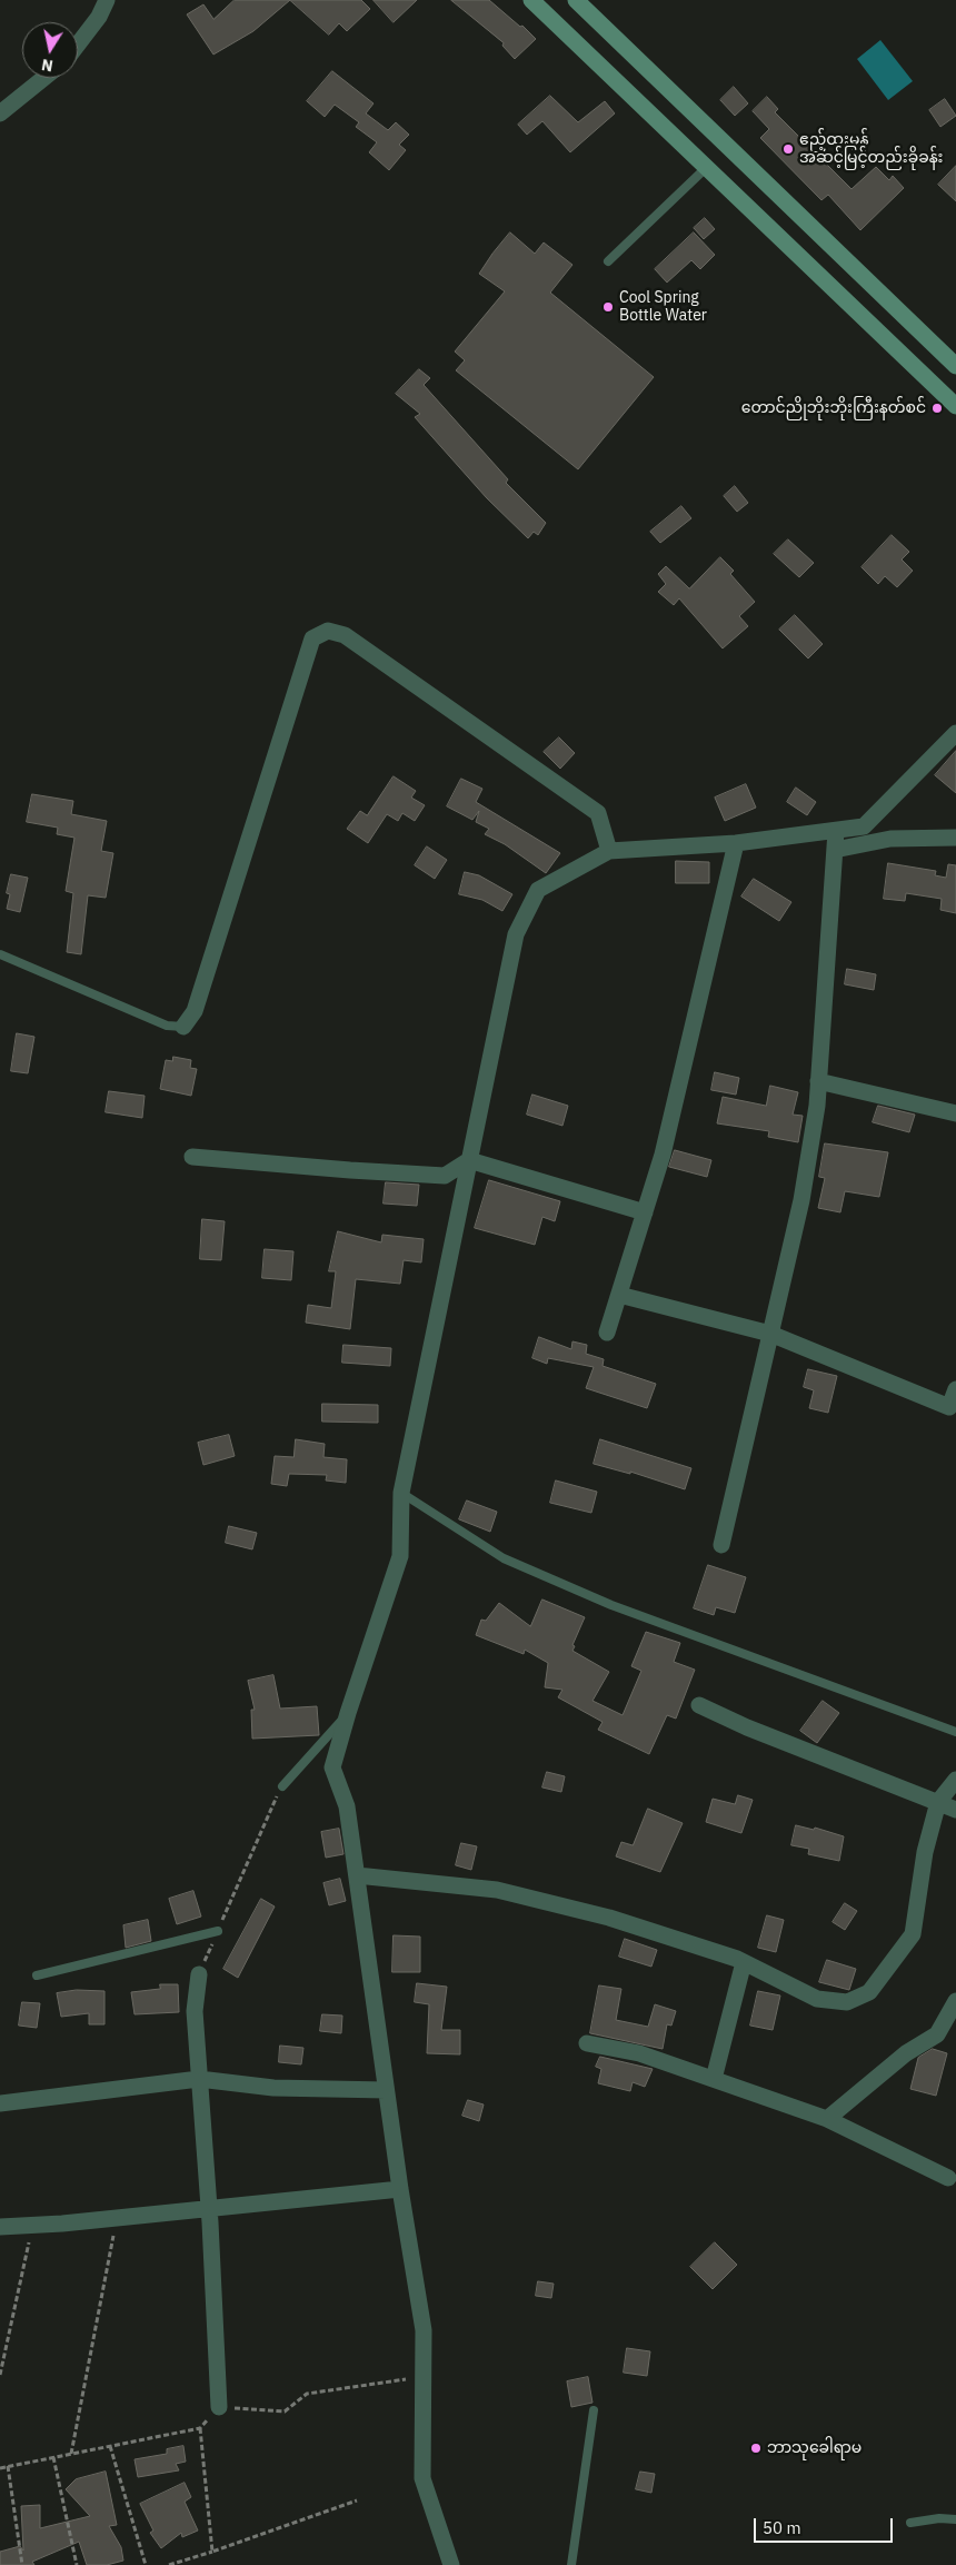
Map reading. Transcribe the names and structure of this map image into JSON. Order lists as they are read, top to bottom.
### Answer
{
  "places": [
    "ဧည့်ထူးမွန် အဆင့်မြင့်တည်းခိုခန်း",
    "Cool Spring Bottle Water",
    "တောင်ညိုဘိုးဘိုးကြီးနတ်စင်",
    "ဘာသုခေါရာမ"
  ],
  "scale_bar": "50 m",
  "north": "bottom"
}
